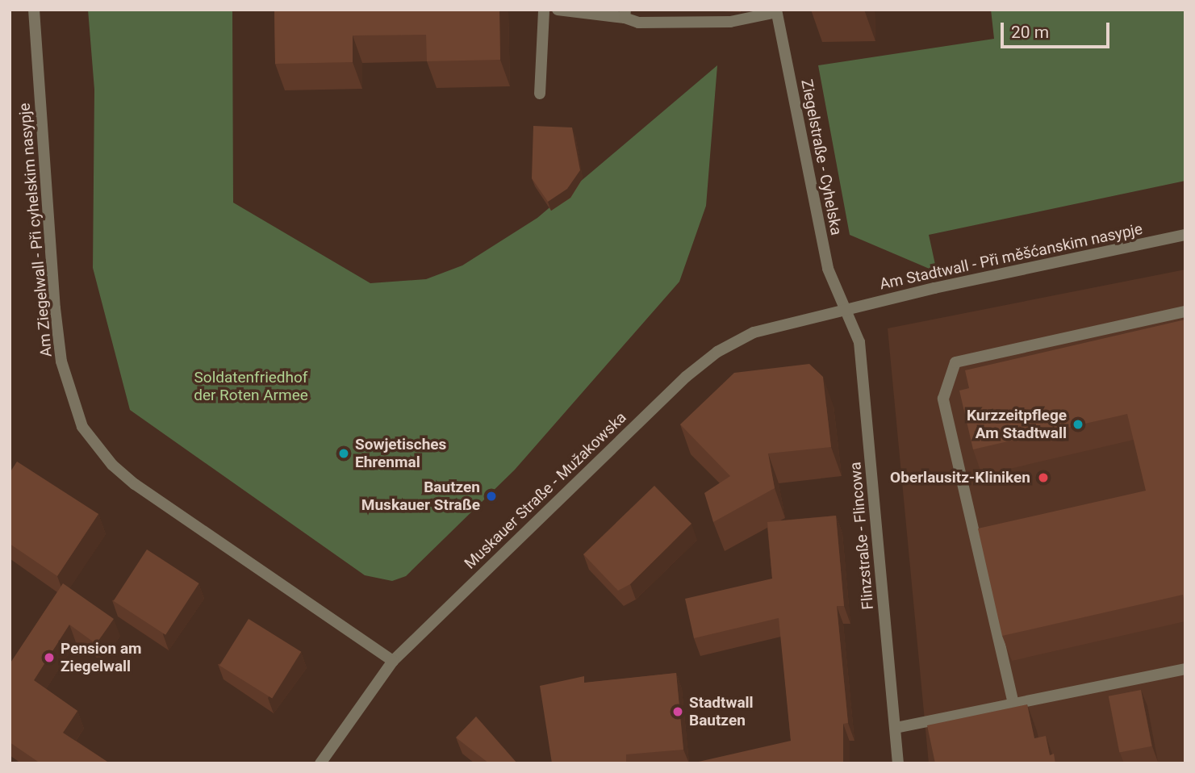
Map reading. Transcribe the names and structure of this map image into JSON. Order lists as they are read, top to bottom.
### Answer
{
  "streets": {
    "street": [
      "Ziegelstraße - Cyhelska",
      "Am Ziegelwall - Při cyhelskim nasypje",
      "Am Stadtwall - Při měšćanskim nasypje",
      "Muskauer Straße - Mužakowska",
      "Flinzstraße - Flincowa"
    ]
  },
  "crossings": [
    ["Ziegelstraße - Cyhelska", "Am Stadtwall - Při měšćanskim nasypje"],
    ["Ziegelstraße - Cyhelska", "Muskauer Straße - Mužakowska"],
    ["Ziegelstraße - Cyhelska", "Flinzstraße - Flincowa"],
    ["Am Ziegelwall - Při cyhelskim nasypje", "Muskauer Straße - Mužakowska"],
    ["Am Stadtwall - Při měšćanskim nasypje", "Muskauer Straße - Mužakowska"],
    ["Am Stadtwall - Při měšćanskim nasypje", "Flinzstraße - Flincowa"],
    ["Muskauer Straße - Mužakowska", "Flinzstraße - Flincowa"]
  ],
  "parks": ["Soldatenfriedhof der Roten Armee"],
  "places": [
    "Kurzzeitpflege Am Stadtwall",
    "Sowjetisches Ehrenmal",
    "Oberlausitz-Kliniken",
    "Bautzen Muskauer Straße",
    "Pension am Ziegelwall",
    "Stadtwall Bautzen"
  ],
  "scale_bar": "20 m"
}
